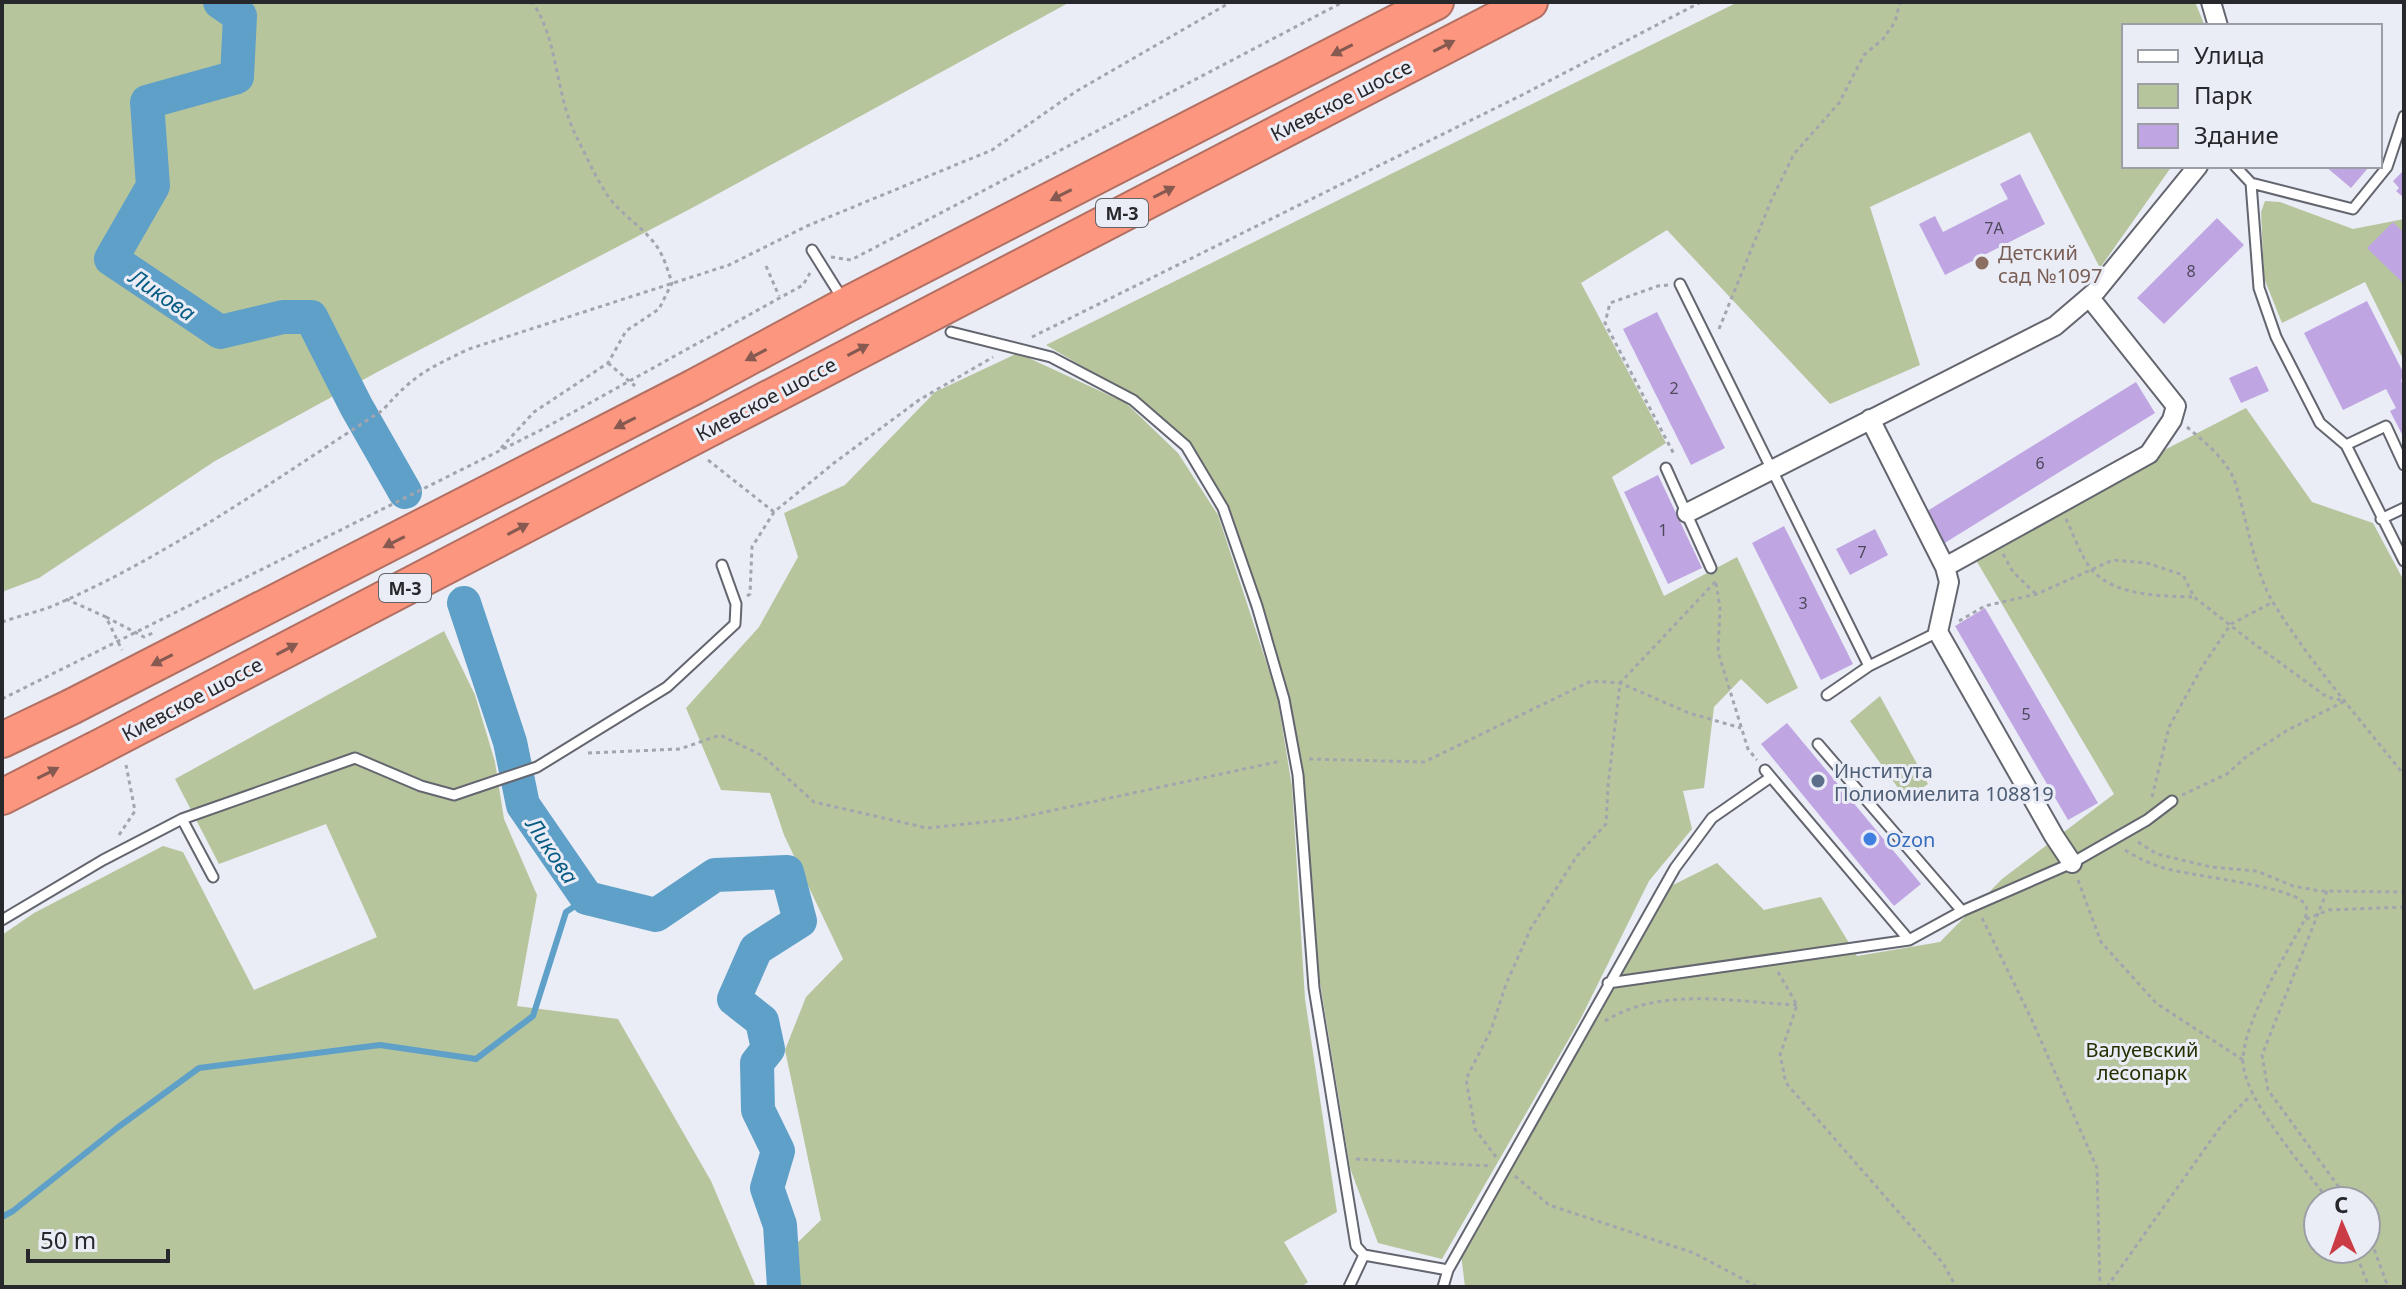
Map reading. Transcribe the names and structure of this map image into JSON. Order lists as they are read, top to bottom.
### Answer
{
  "streets": {
    "highway": ["Киевское шоссе", "М-3"]
  },
  "water": ["Ликова"],
  "parks": ["Валуевский лесопарк"],
  "places": ["Детский сад №1097", "Института Полиомиелита 108819", "Ozon"],
  "house_numbers": [
    "7А",
    "8",
    "2",
    "6",
    "1",
    "7",
    "3",
    "5"
  ],
  "legend": ["Улица", "Парк", "Здание"],
  "scale_bar": "50 m",
  "north": "top"
}
